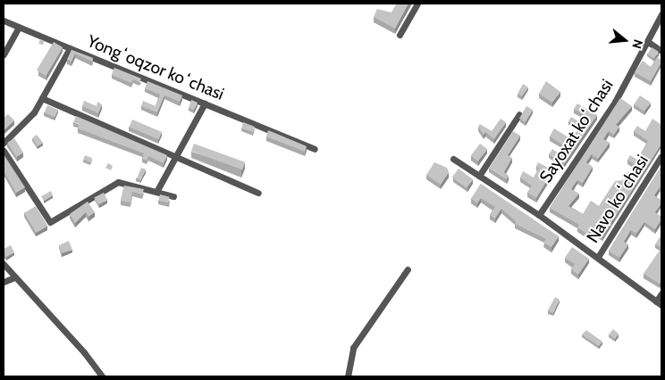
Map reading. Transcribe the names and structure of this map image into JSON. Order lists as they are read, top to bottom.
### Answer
{
  "streets": {
    "street": ["Yongʻoqzor koʻchasi", "Sayoxat koʻchasi", "Navo koʻchasi"]
  },
  "north": "right"
}
